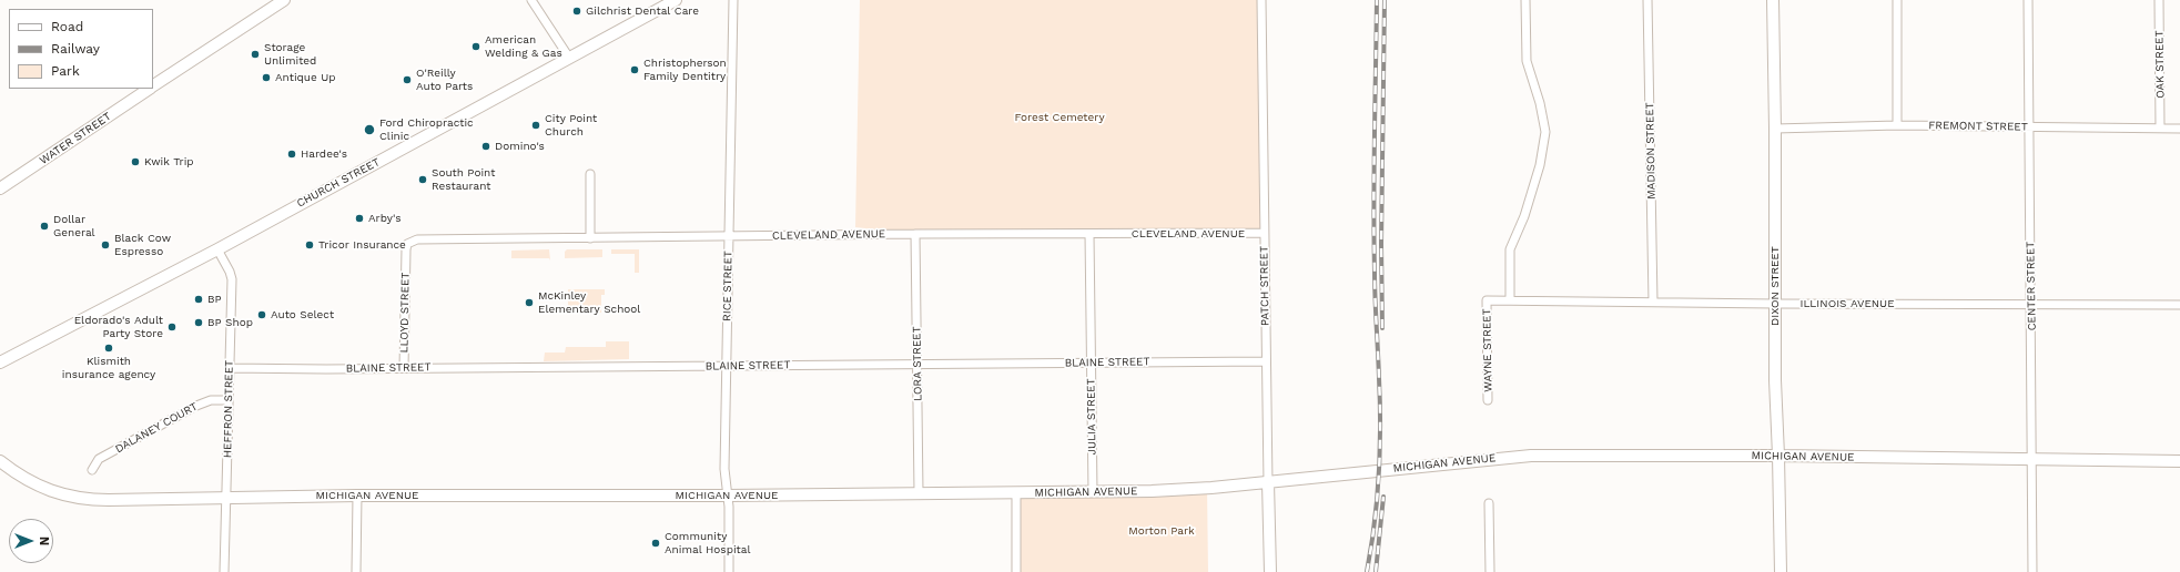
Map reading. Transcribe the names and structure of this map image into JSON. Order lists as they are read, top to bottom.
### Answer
{
  "streets": {
    "street": [
      "OAK STREET",
      "FREMONT STREET",
      "WATER STREET",
      "MADISON STREET",
      "CHURCH STREET",
      "CLEVELAND AVENUE",
      "RICE STREET",
      "PATCH STREET",
      "DIXON STREET",
      "CENTER STREET",
      "ILLINOIS AVENUE",
      "LLOYD STREET",
      "WAYNE STREET",
      "BLAINE STREET",
      "LORA STREET",
      "HEFFRON STREET",
      "JULIA STREET",
      "DALANEY COURT",
      "MICHIGAN AVENUE"
    ]
  },
  "crossings": [
    ["OAK STREET", "FREMONT STREET"],
    ["FREMONT STREET", "DIXON STREET"],
    ["FREMONT STREET", "CENTER STREET"],
    ["MADISON STREET", "ILLINOIS AVENUE"],
    ["CHURCH STREET", "HEFFRON STREET"],
    ["CLEVELAND AVENUE", "RICE STREET"],
    ["CLEVELAND AVENUE", "PATCH STREET"],
    ["CLEVELAND AVENUE", "LLOYD STREET"],
    ["CLEVELAND AVENUE", "LORA STREET"],
    ["CLEVELAND AVENUE", "JULIA STREET"],
    ["RICE STREET", "BLAINE STREET"],
    ["RICE STREET", "MICHIGAN AVENUE"],
    ["PATCH STREET", "BLAINE STREET"],
    ["PATCH STREET", "MICHIGAN AVENUE"],
    ["DIXON STREET", "ILLINOIS AVENUE"],
    ["DIXON STREET", "MICHIGAN AVENUE"],
    ["CENTER STREET", "ILLINOIS AVENUE"],
    ["CENTER STREET", "MICHIGAN AVENUE"],
    ["ILLINOIS AVENUE", "WAYNE STREET"],
    ["LLOYD STREET", "BLAINE STREET"],
    ["BLAINE STREET", "LORA STREET"],
    ["BLAINE STREET", "HEFFRON STREET"],
    ["BLAINE STREET", "JULIA STREET"],
    ["LORA STREET", "MICHIGAN AVENUE"],
    ["HEFFRON STREET", "DALANEY COURT"],
    ["HEFFRON STREET", "MICHIGAN AVENUE"],
    ["JULIA STREET", "MICHIGAN AVENUE"]
  ],
  "parks": ["Forest Cemetery", "Morton Park"],
  "places": [
    "Gilchrist Dental Care",
    "American Welding & Gas",
    "Storage Unlimited",
    "Christopherson Family Dentitry",
    "Antique Up",
    "O'Reilly Auto Parts",
    "City Point Church",
    "Ford Chiropractic Clinic",
    "Domino's",
    "Hardee's",
    "Kwik Trip",
    "South Point Restaurant",
    "Arby's",
    "Dollar General",
    "Black Cow Espresso",
    "Tricor Insurance",
    "BP",
    "McKinley Elementary School",
    "Auto Select",
    "BP Shop",
    "Eldorado's Adult Party Store",
    "Klismith insurance agency",
    "Community Animal Hospital"
  ],
  "legend": ["Road", "Railway", "Park"],
  "north": "right"
}
